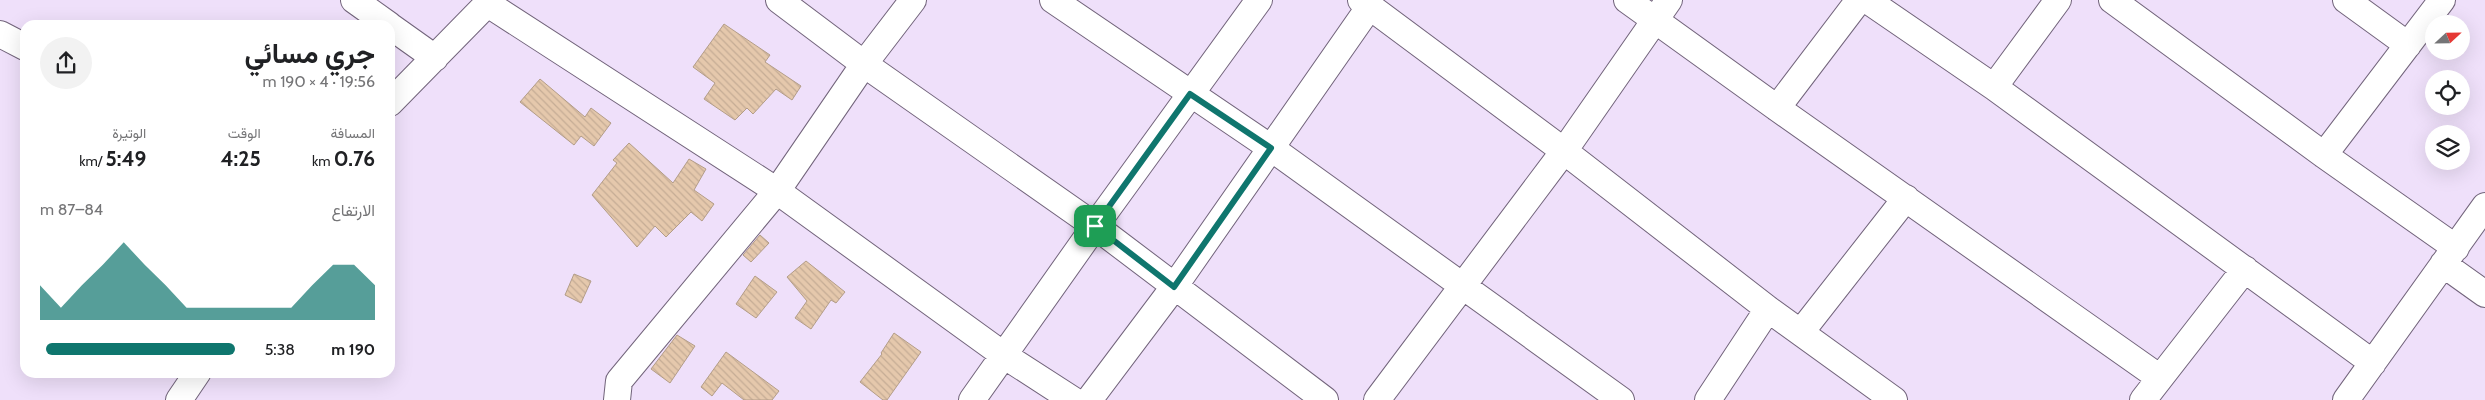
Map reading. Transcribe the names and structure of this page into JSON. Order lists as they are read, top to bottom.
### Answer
{
  "north": "right",
  "page": {
    "heading": ["جري مسائي", "19:56 · 4 × 190 m"],
    "stats": [
      ["المسافة", "0.76 km"],
      ["الوقت", "4:25"],
      ["الوتيرة", "5:49 /km"]
    ],
    "chart": ["الارتفاع", "84–87 m"],
    "list": [
      {
        "name": "190 m",
        "note": "5:38"
      }
    ]
  }
}
